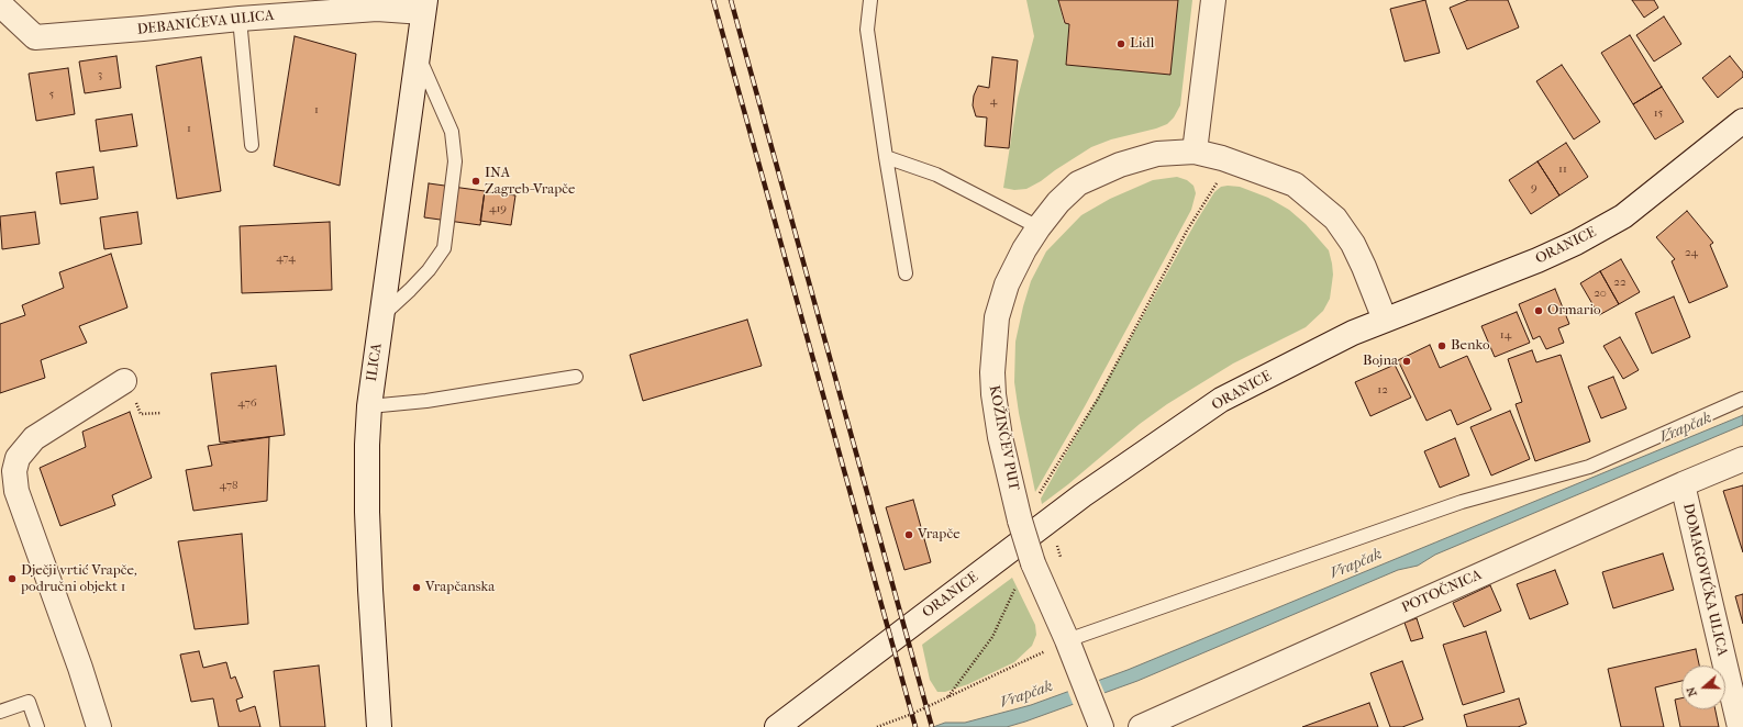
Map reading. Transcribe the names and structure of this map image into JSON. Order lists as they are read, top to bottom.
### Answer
{
  "streets": {
    "street": [
      "DEBANIĆEVA ULICA",
      "ORANICE",
      "ILICA",
      "KOŽINČEV PUT",
      "DOMAGOVIĆKA ULICA",
      "POTOČNICA"
    ]
  },
  "crossings": [
    ["DEBANIĆEVA ULICA", "ILICA"],
    ["ORANICE", "KOŽINČEV PUT"],
    ["DOMAGOVIĆKA ULICA", "POTOČNICA"]
  ],
  "water": ["Vrapčak"],
  "places": [
    "Lidl",
    "INA Zagreb-Vrapče",
    "Ormario",
    "Benko",
    "Bojna",
    "Vrapče",
    "Dječji vrtić Vrapče, područni objekt 1",
    "Vrapčanska"
  ],
  "house_numbers": [
    "3",
    "5",
    "4",
    "1",
    "15",
    "1",
    "11",
    "9",
    "419",
    "24",
    "474",
    "22",
    "20",
    "14",
    "12",
    "476",
    "478"
  ],
  "north": "left"
}
